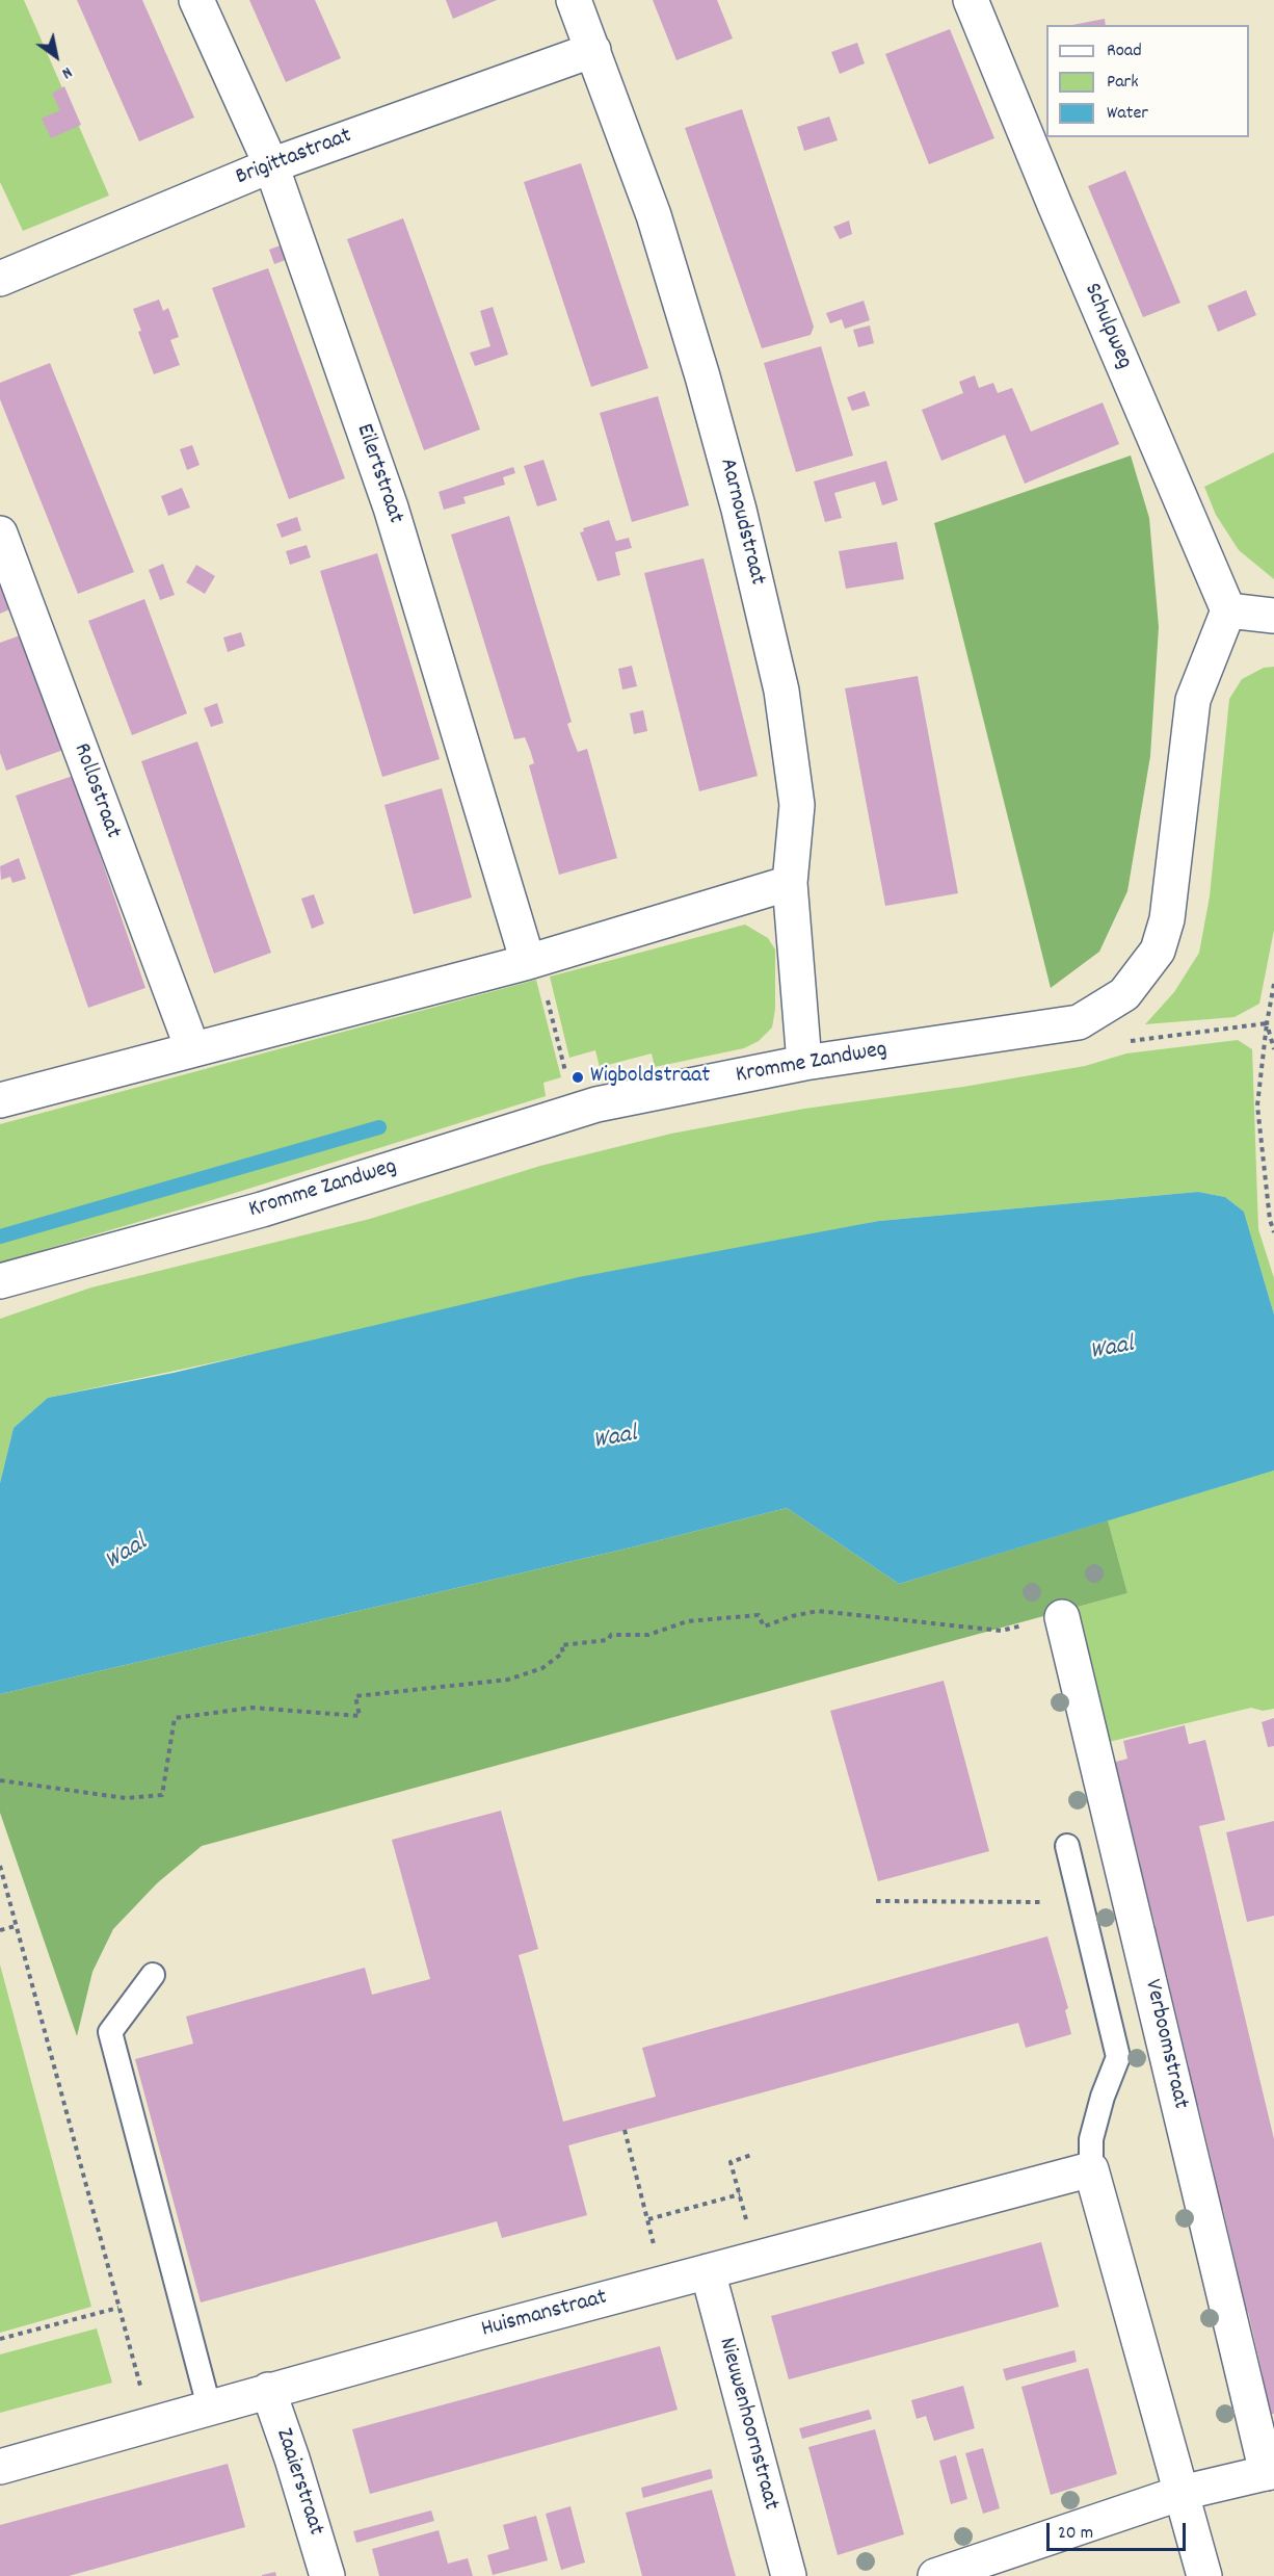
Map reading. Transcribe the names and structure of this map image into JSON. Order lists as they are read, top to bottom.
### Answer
{
  "streets": {
    "street": [
      "Brigittastraat",
      "Schulpweg",
      "Eilertstraat",
      "Aarnoudstraat",
      "Rollostraat",
      "Kromme Zandweg",
      "Verboomstraat",
      "Huismanstraat",
      "Nieuwenhoornstraat",
      "Zaaierstraat"
    ]
  },
  "crossings": [
    ["Brigittastraat", "Eilertstraat"],
    ["Brigittastraat", "Aarnoudstraat"],
    ["Schulpweg", "Kromme Zandweg"],
    ["Aarnoudstraat", "Kromme Zandweg"],
    ["Huismanstraat", "Nieuwenhoornstraat"],
    ["Huismanstraat", "Zaaierstraat"]
  ],
  "water": ["Waal"],
  "places": ["Wigboldstraat"],
  "legend": ["Road", "Park", "Water"],
  "scale_bar": "20 m",
  "north": "bottom right"
}
